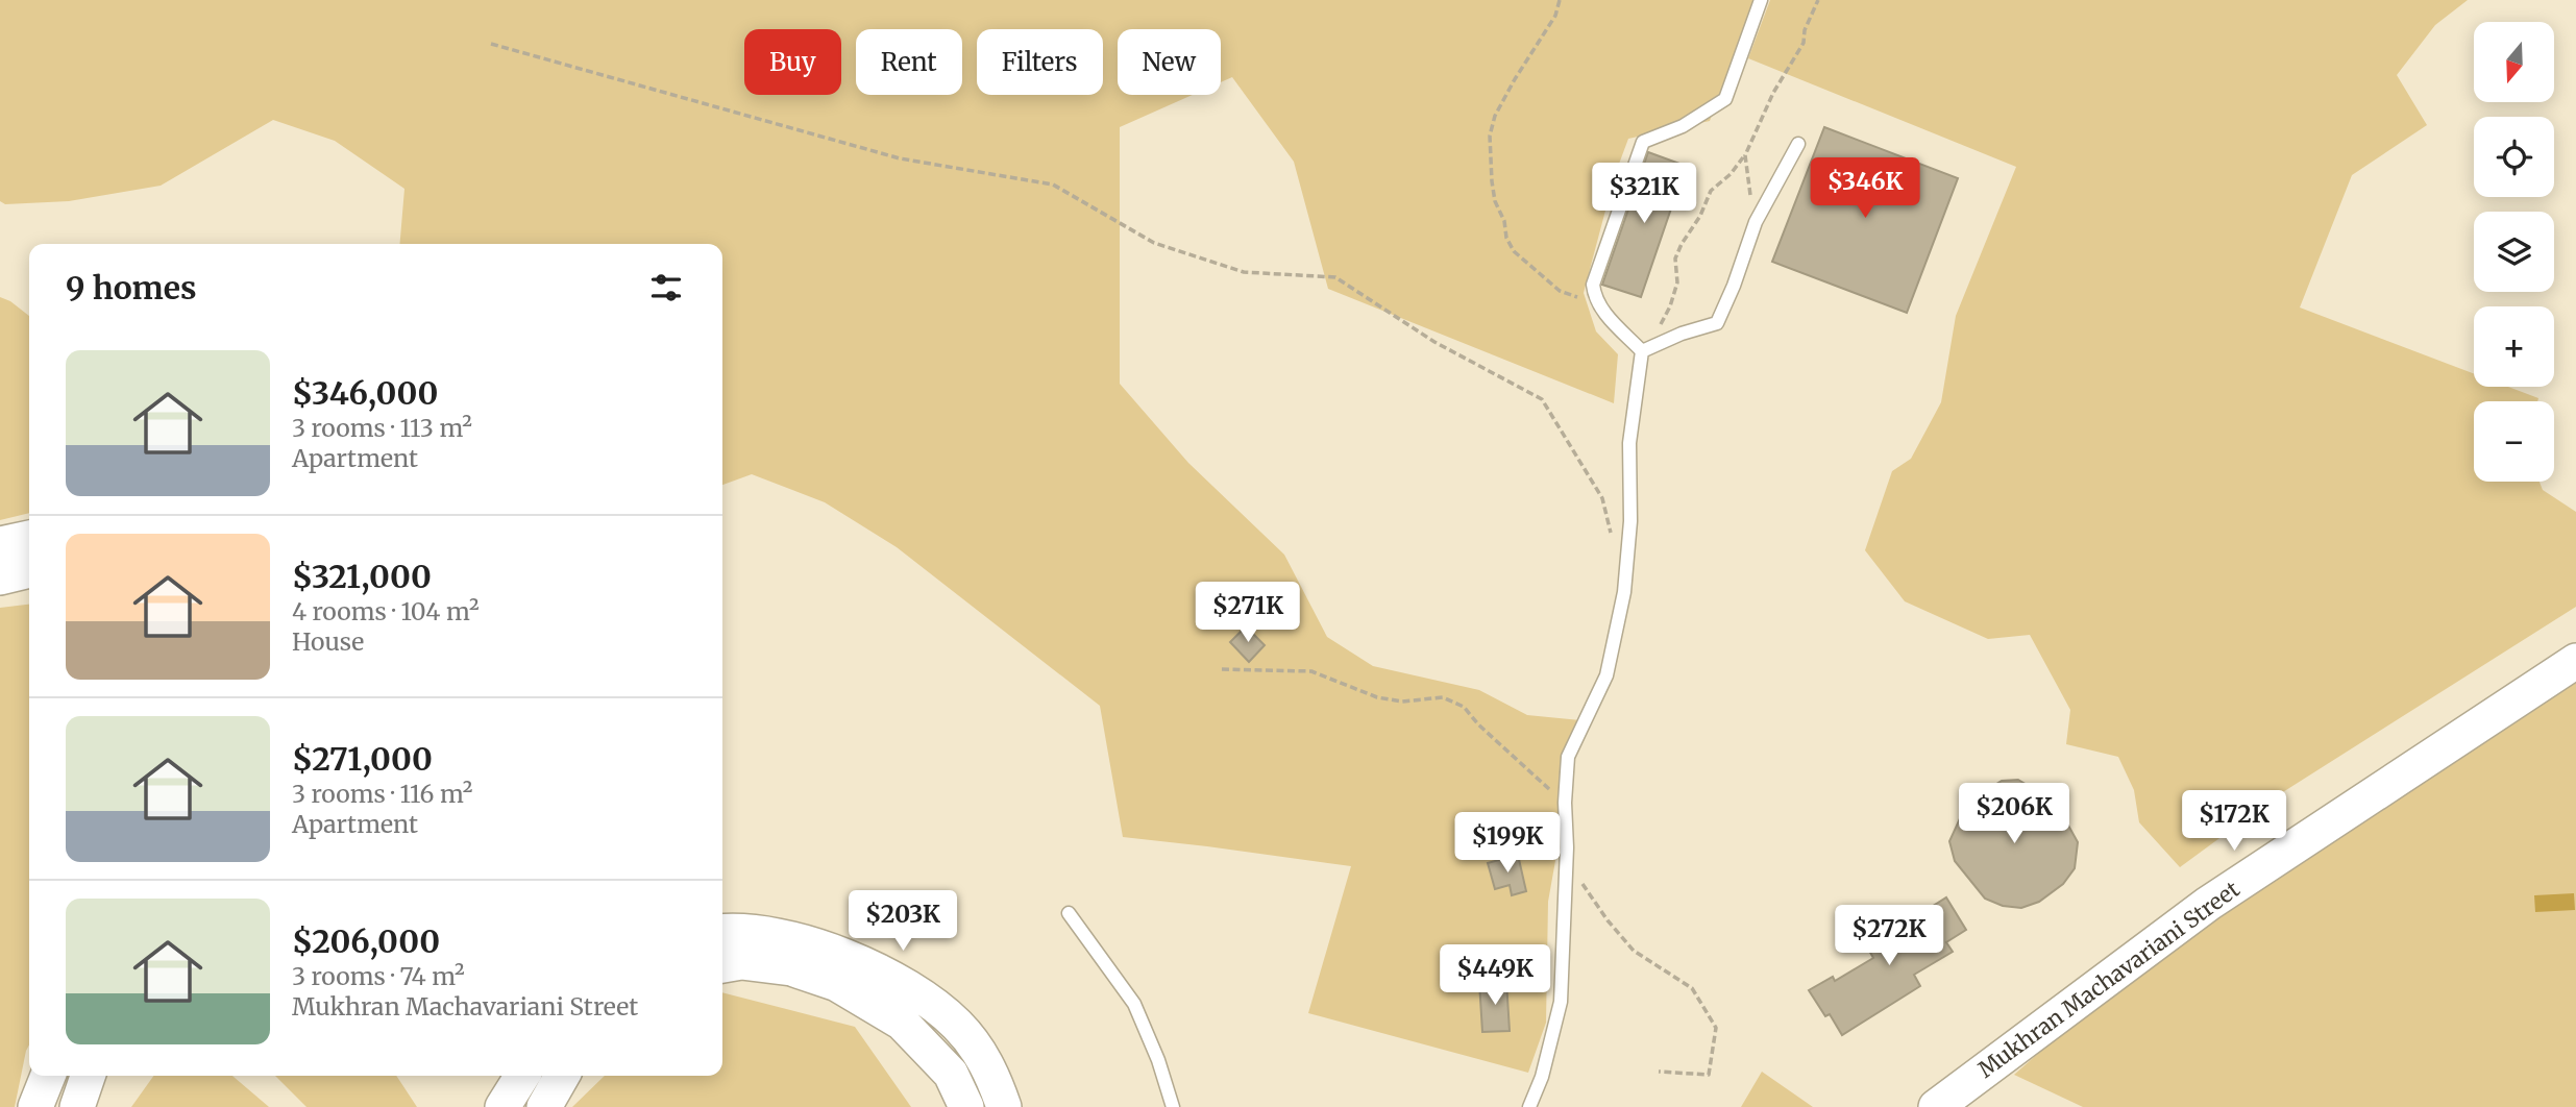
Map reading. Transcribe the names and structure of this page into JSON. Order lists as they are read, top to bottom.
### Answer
{
  "streets": {
    "main road": ["Mukhran Machavariani Street"]
  },
  "north": "bottom",
  "page": {
    "map_buttons": ["+", "−"],
    "chip": [
      "Buy",
      "Rent",
      "Filters",
      "New"
    ],
    "price": [
      "$346K",
      "$321K",
      "$271K",
      "$206K",
      "$172K",
      "$199K",
      "$203K",
      "$272K",
      "$449K"
    ],
    "heading": "9 homes",
    "list": [
      {
        "name": "$346,000",
        "note": "3 rooms · 113 m² · Apartment"
      },
      {
        "name": "$321,000",
        "note": "4 rooms · 104 m² · House"
      },
      {
        "name": "$271,000",
        "note": "3 rooms · 116 m² · Apartment"
      },
      {
        "name": "$206,000",
        "note": "3 rooms · 74 m² · Mukhran Machavariani Street"
      }
    ]
  }
}
